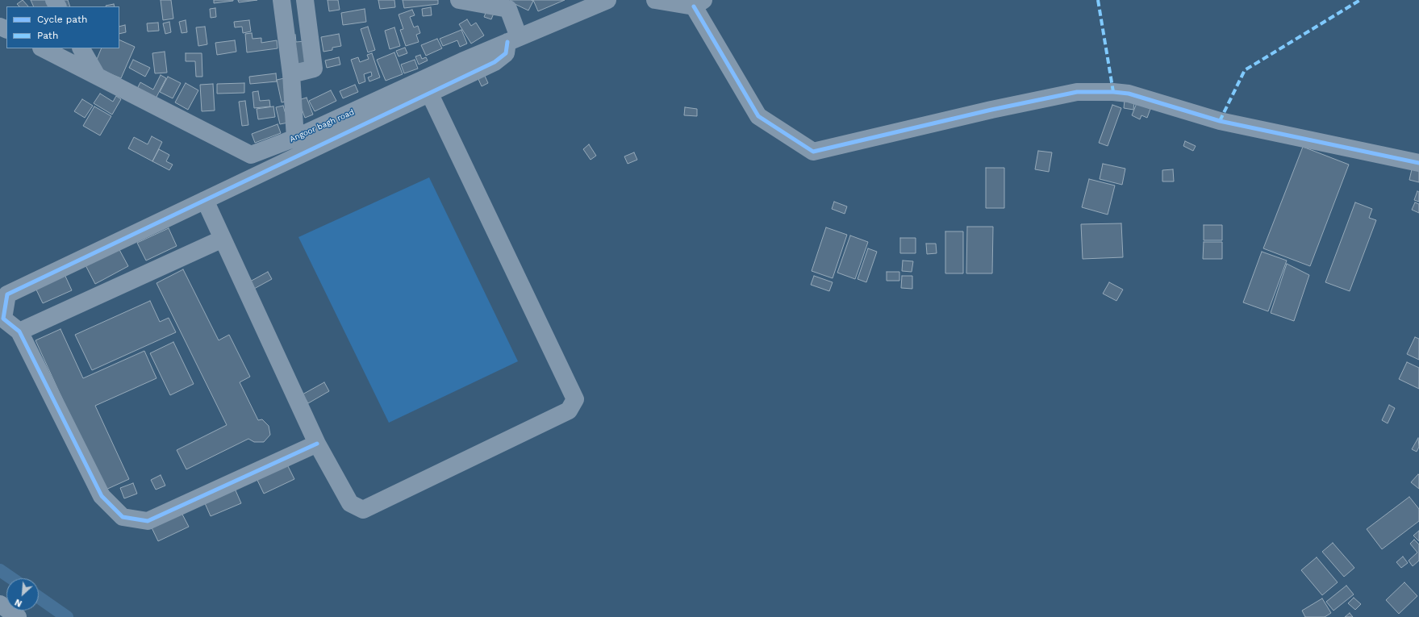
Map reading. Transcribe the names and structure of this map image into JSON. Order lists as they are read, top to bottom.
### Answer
{
  "streets": {
    "street": ["Angoor bagh road"]
  },
  "legend": ["Cycle path", "Path"],
  "north": "bottom left"
}
